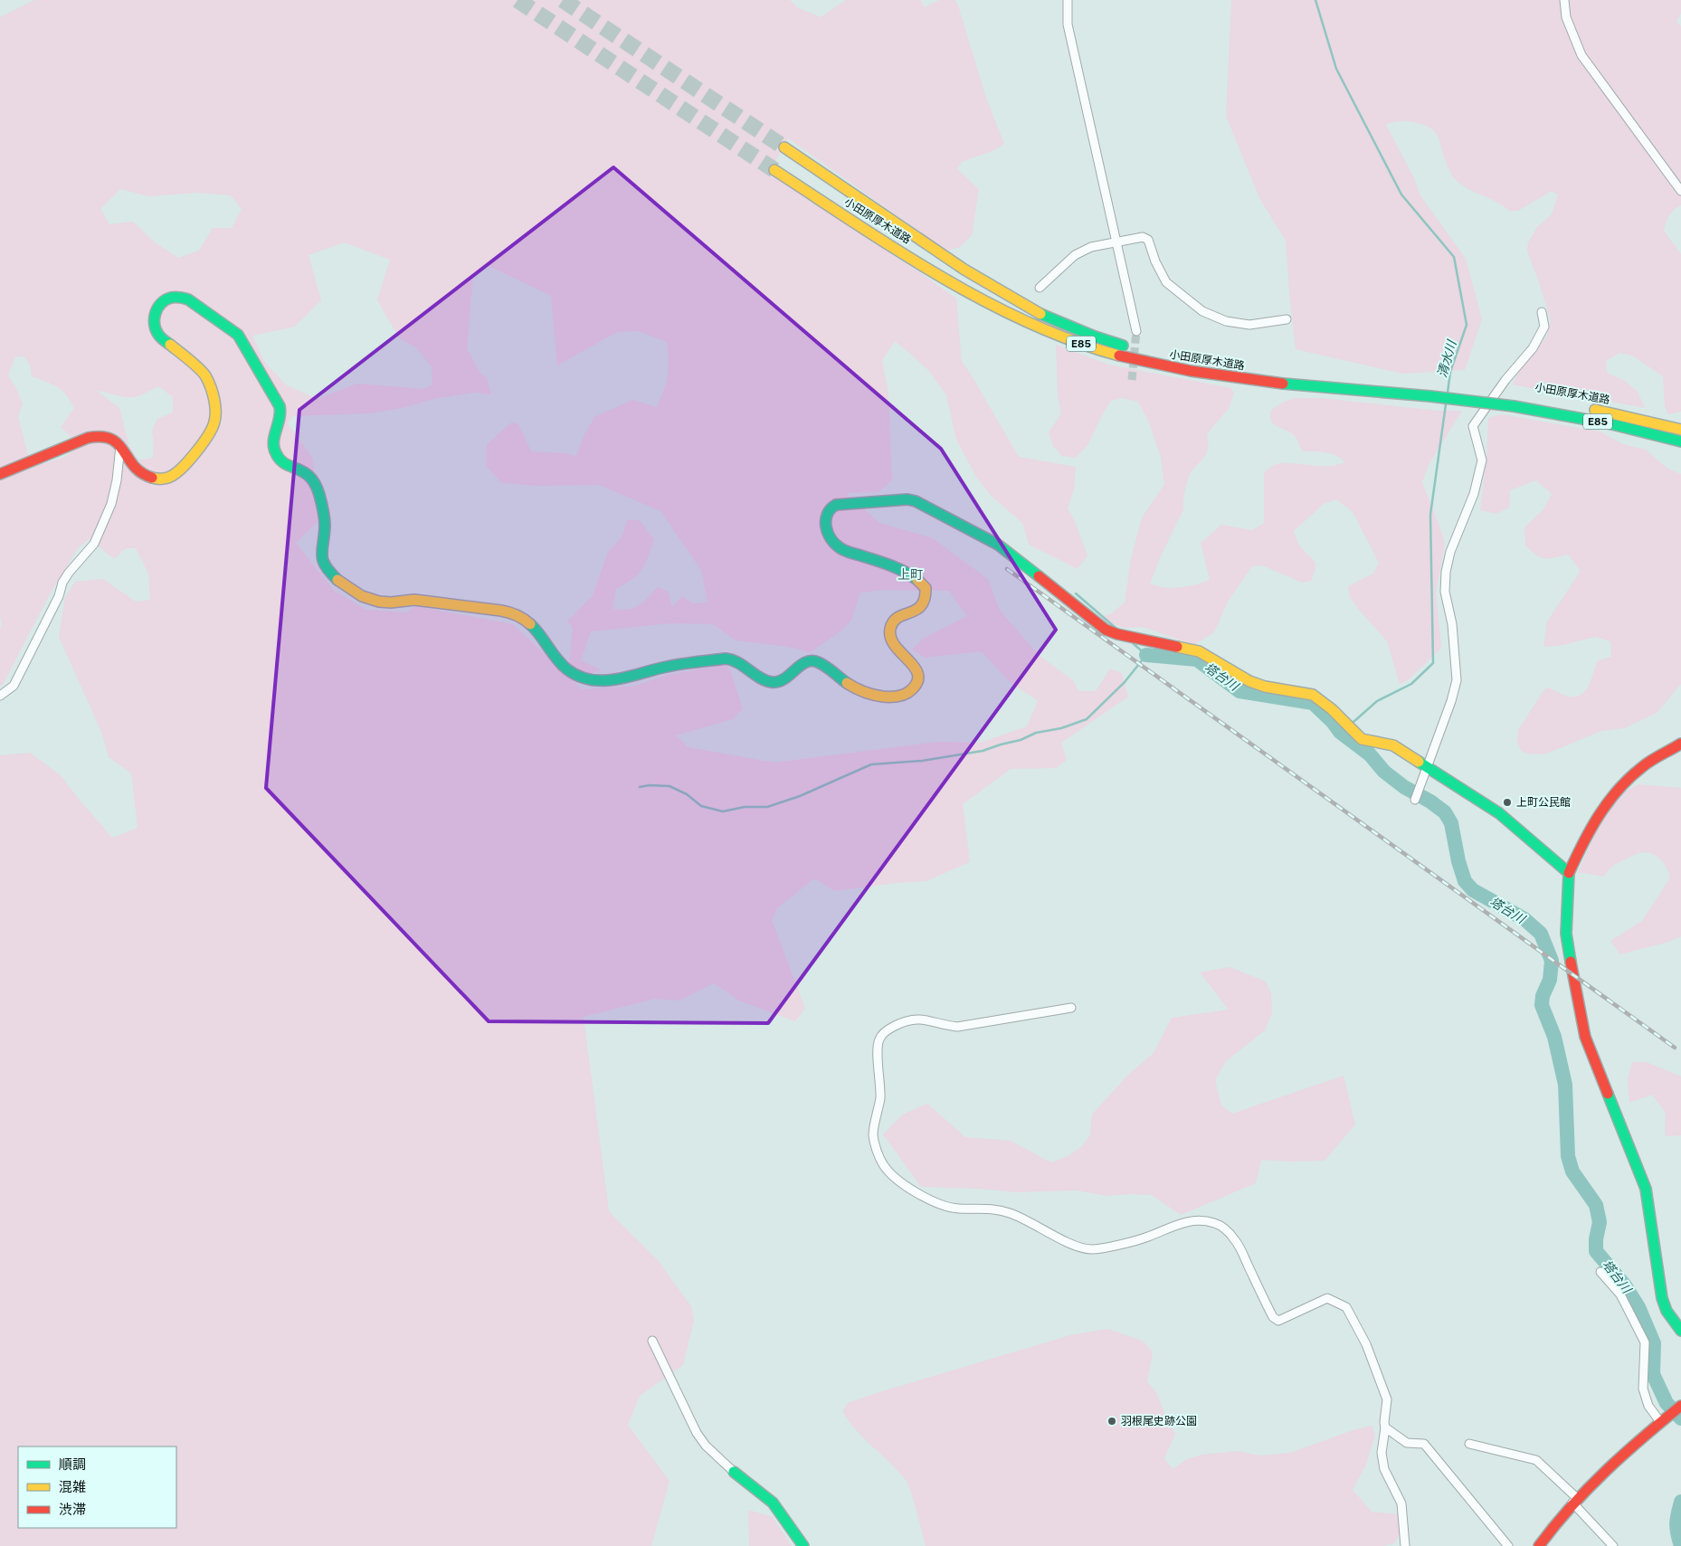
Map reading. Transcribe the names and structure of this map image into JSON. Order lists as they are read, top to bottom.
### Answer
{
  "streets": {
    "main road": ["小田原厚木道路", "E85"]
  },
  "districts": ["上町"],
  "water": ["清水川", "塔台川"],
  "places": ["上町公民館", "羽根尾史跡公園"],
  "legend": ["順調", "混雑", "渋滞"]
}
